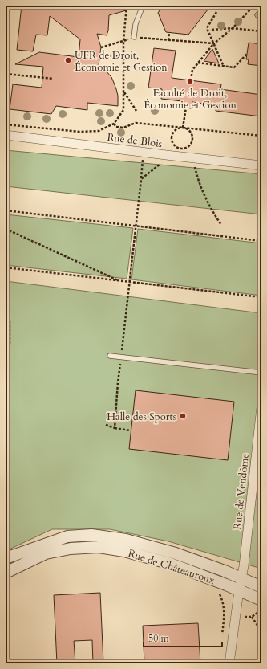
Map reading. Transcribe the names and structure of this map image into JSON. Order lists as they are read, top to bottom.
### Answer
{
  "streets": {
    "street": ["Rue de Blois", "Rue de Vendôme", "Rue de Châteauroux"]
  },
  "crossings": [
    ["Rue de Vendôme", "Rue de Châteauroux"]
  ],
  "places": ["UFR de Droit, Économie et Gestion", "Faculté de Droit, Économie et Gestion", "Halle des Sports"],
  "scale_bar": "50 m"
}
